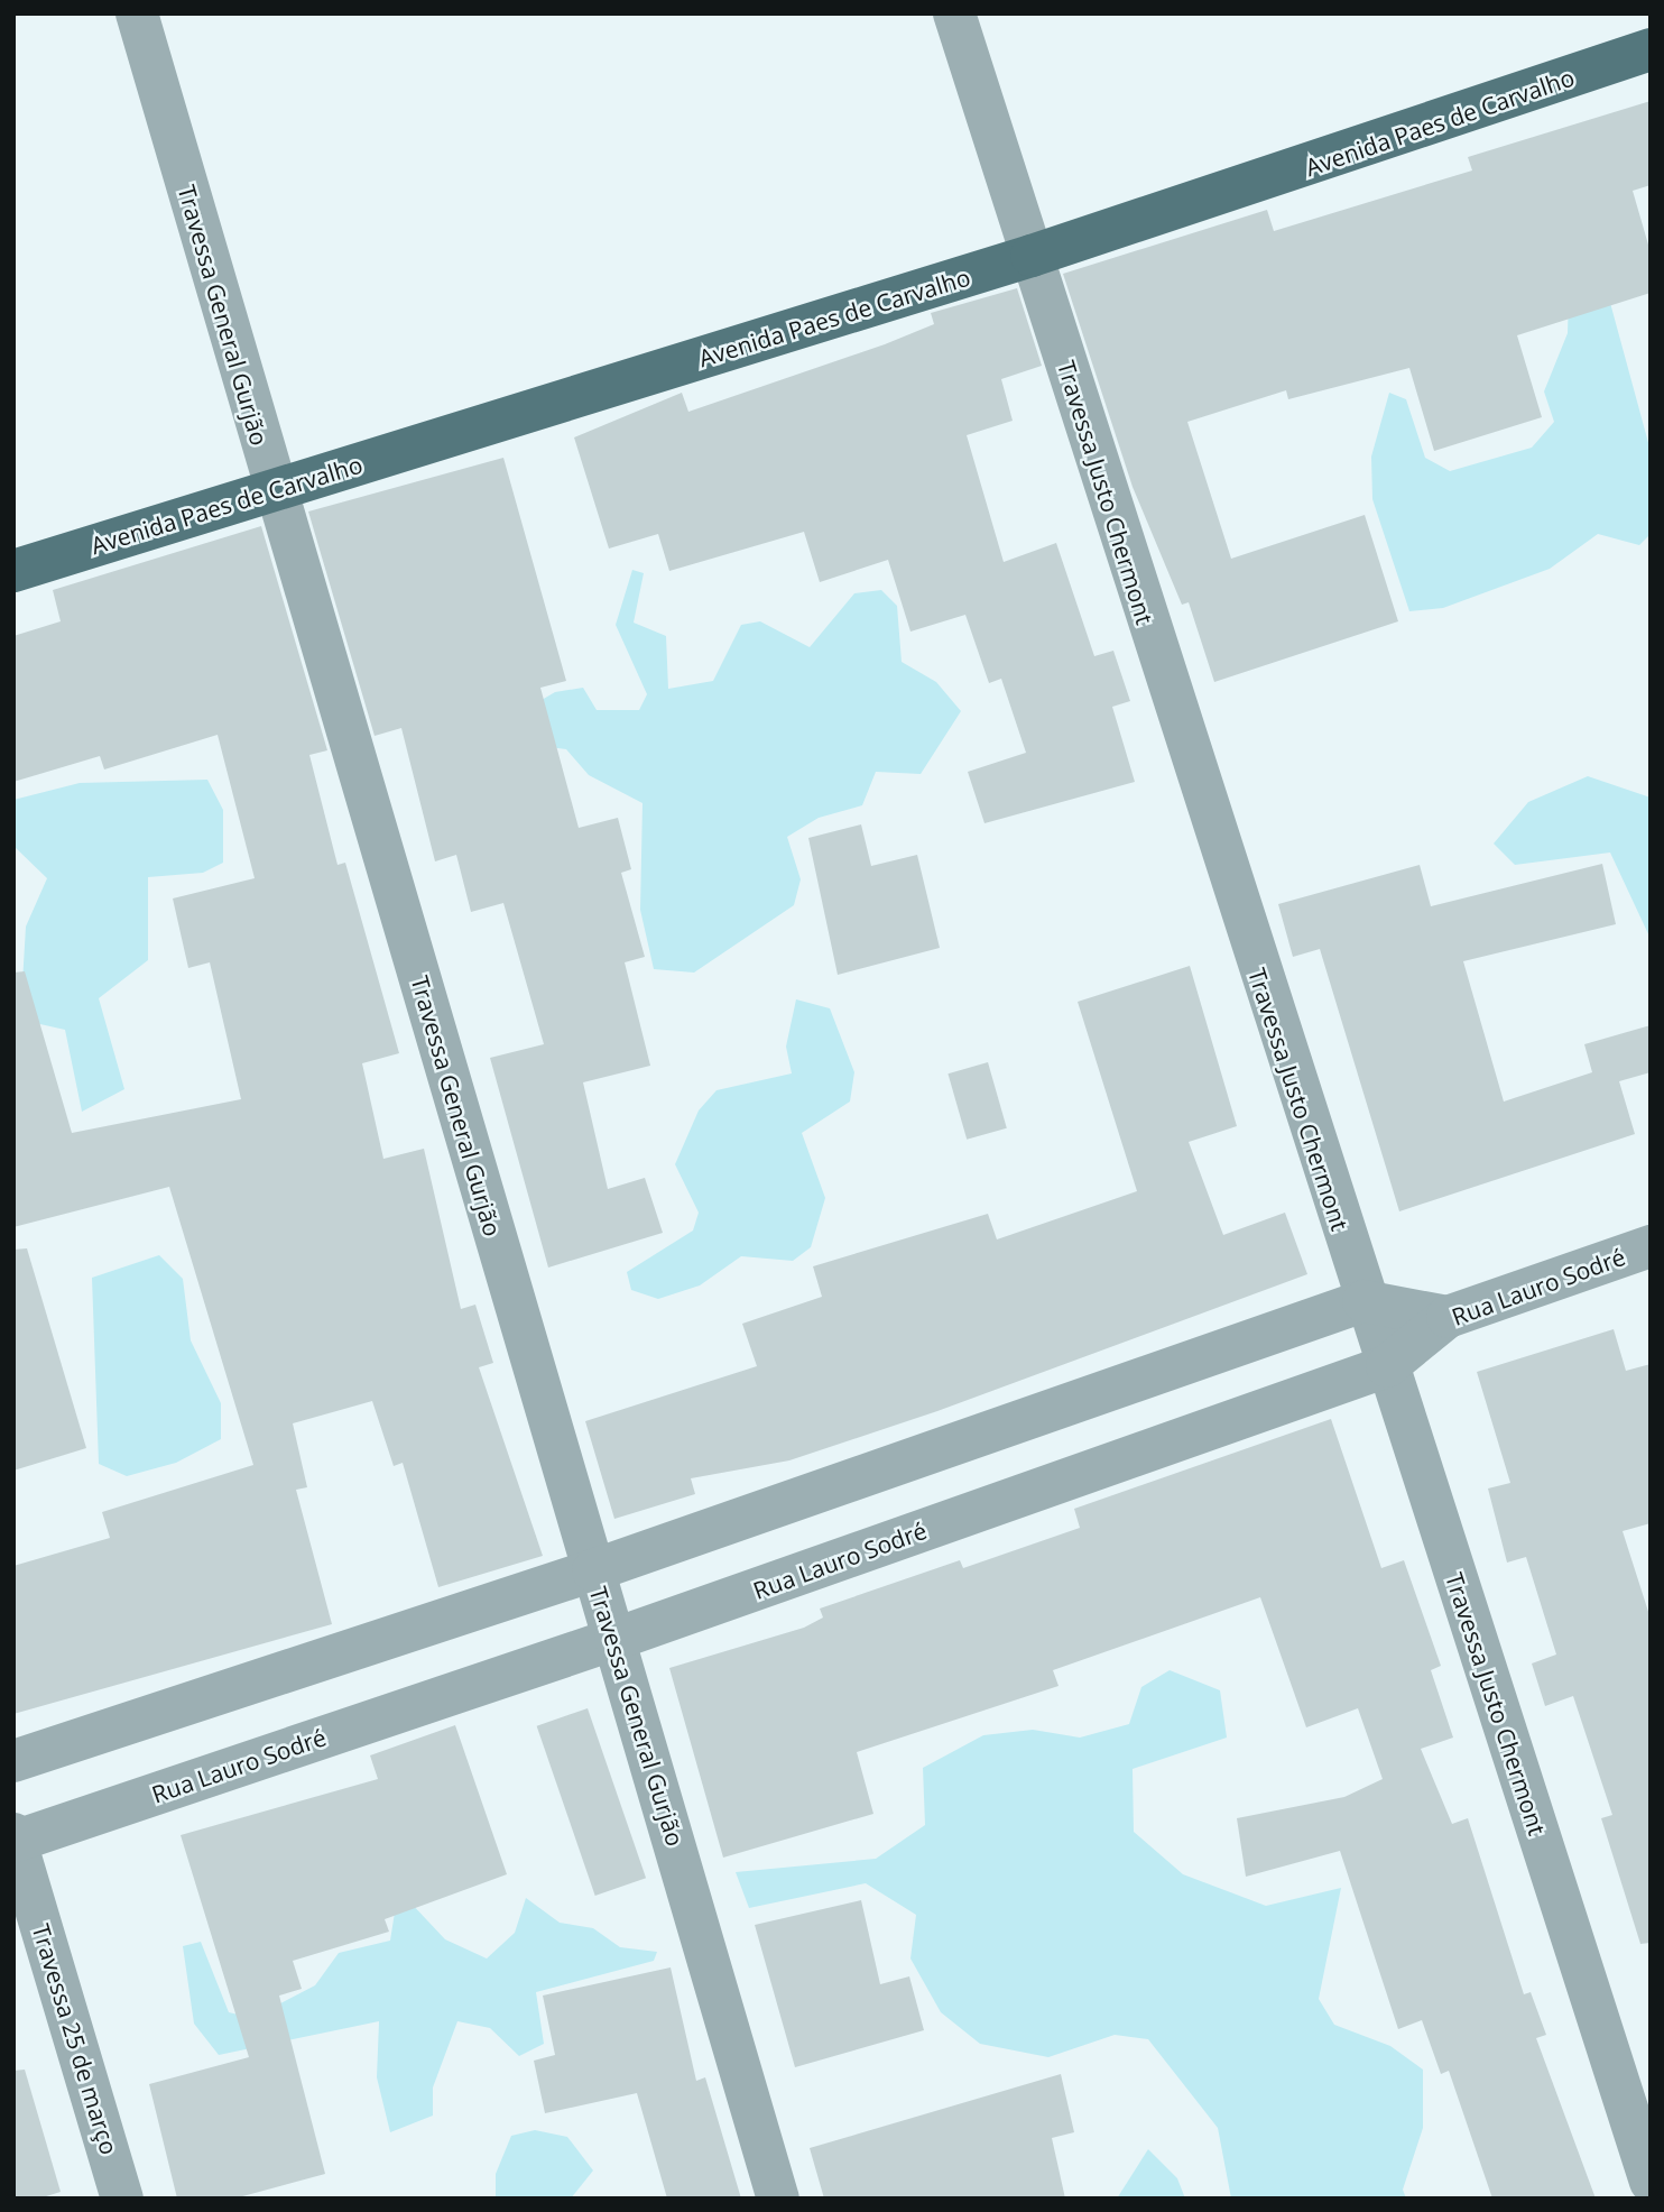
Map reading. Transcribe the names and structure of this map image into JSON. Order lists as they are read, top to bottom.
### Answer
{
  "streets": {
    "main road": ["Avenida Paes de Carvalho"],
    "street": [
      "Travessa General Gurjão",
      "Travessa Justo Chermont",
      "Rua Lauro Sodré",
      "Travessa 25 de março"
    ]
  },
  "crossings": [
    ["Avenida Paes de Carvalho", "Travessa General Gurjão"],
    ["Avenida Paes de Carvalho", "Travessa Justo Chermont"],
    ["Travessa General Gurjão", "Rua Lauro Sodré"],
    ["Travessa Justo Chermont", "Rua Lauro Sodré"],
    ["Rua Lauro Sodré", "Travessa 25 de março"]
  ]
}
